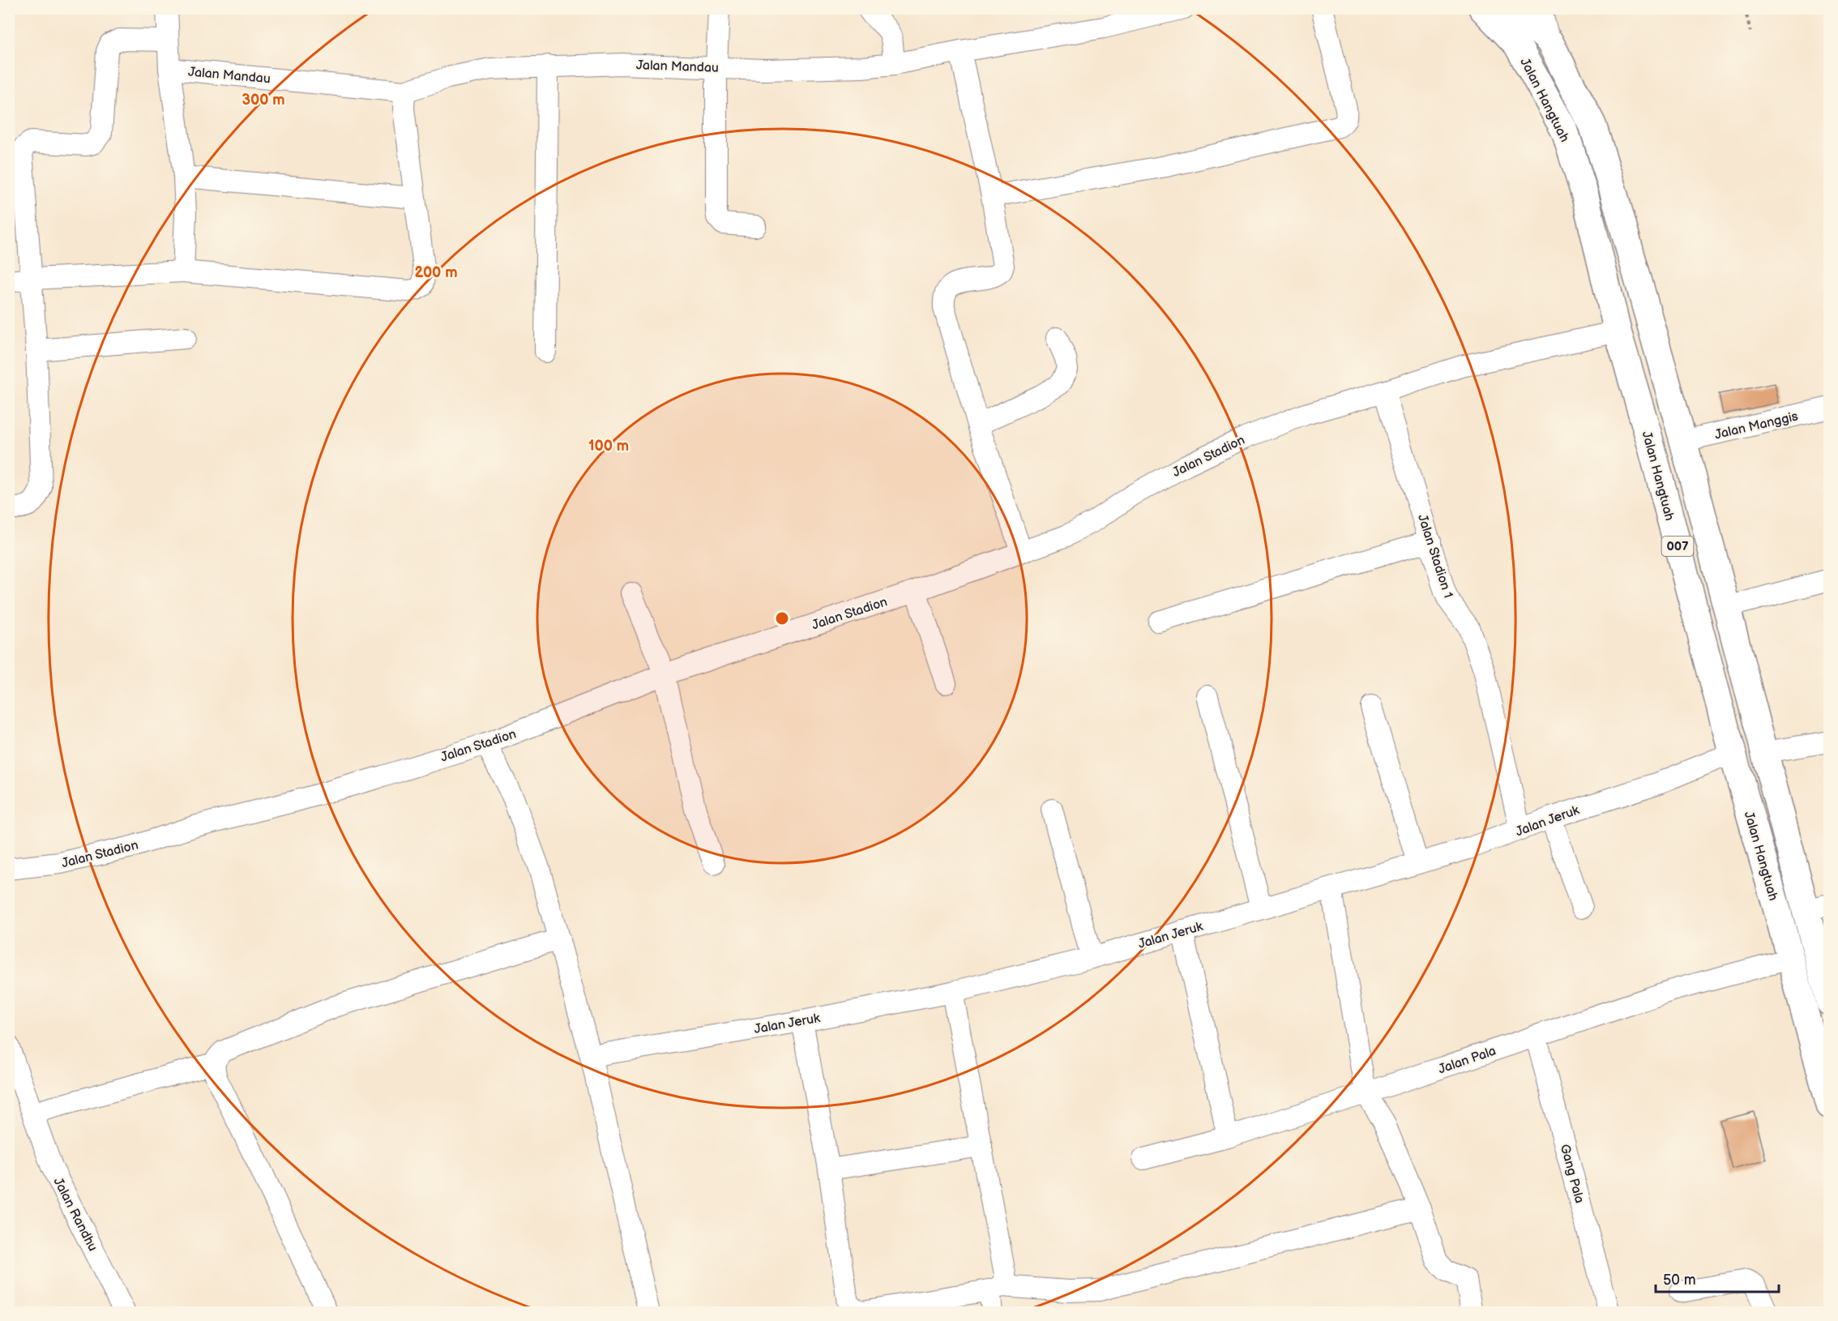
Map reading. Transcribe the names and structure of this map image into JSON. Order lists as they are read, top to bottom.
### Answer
{
  "streets": {
    "highway": ["Jalan Hangtuah", "007"],
    "street": [
      "Jalan Mandau",
      "Jalan Manggis",
      "Jalan Stadion",
      "Jalan Stadion 1",
      "Jalan Jeruk",
      "Jalan Pala",
      "Gang Pala",
      "Jalan Randhu"
    ]
  },
  "crossings": [
    ["Jalan Hangtuah", "Jalan Manggis"],
    ["Jalan Hangtuah", "Jalan Stadion"],
    ["Jalan Hangtuah", "Jalan Jeruk"],
    ["Jalan Hangtuah", "Jalan Pala"],
    ["Jalan Stadion", "Jalan Stadion 1"],
    ["Jalan Stadion 1", "Jalan Jeruk"],
    ["Jalan Pala", "Gang Pala"]
  ],
  "scale_bar": "50 m",
  "rings": ["300 m", "200 m", "100 m"]
}
